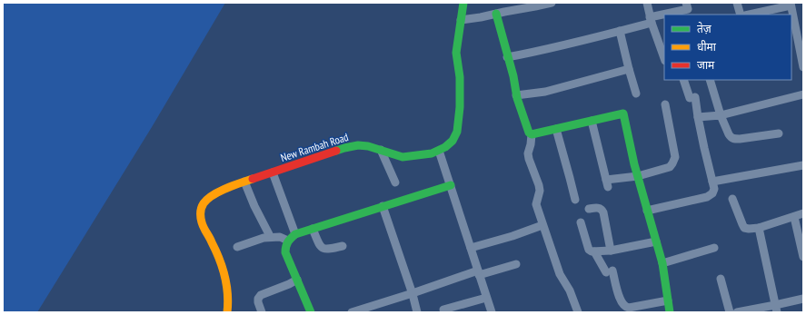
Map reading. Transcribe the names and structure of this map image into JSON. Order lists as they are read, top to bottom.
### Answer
{
  "streets": {
    "street": ["New Rambah Road"]
  },
  "legend": ["तेज़", "धीमा", "जाम"]
}
